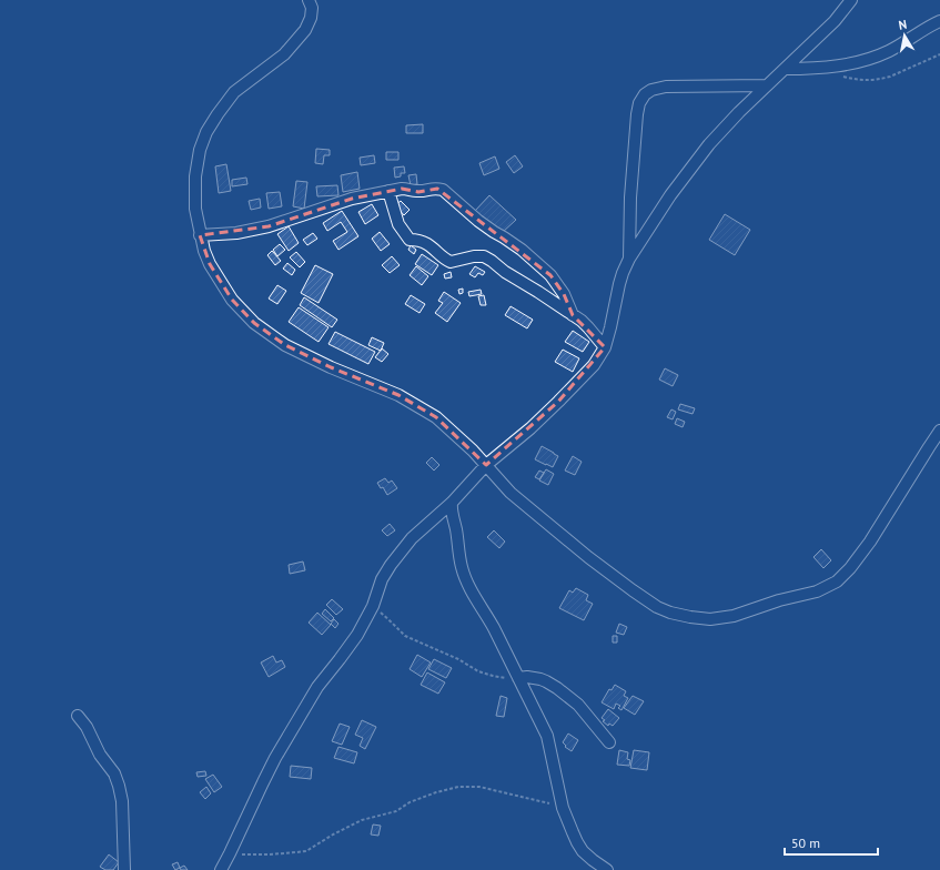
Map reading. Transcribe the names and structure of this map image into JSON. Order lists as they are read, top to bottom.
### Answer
{
  "scale_bar": "50 m",
  "north": "top"
}
